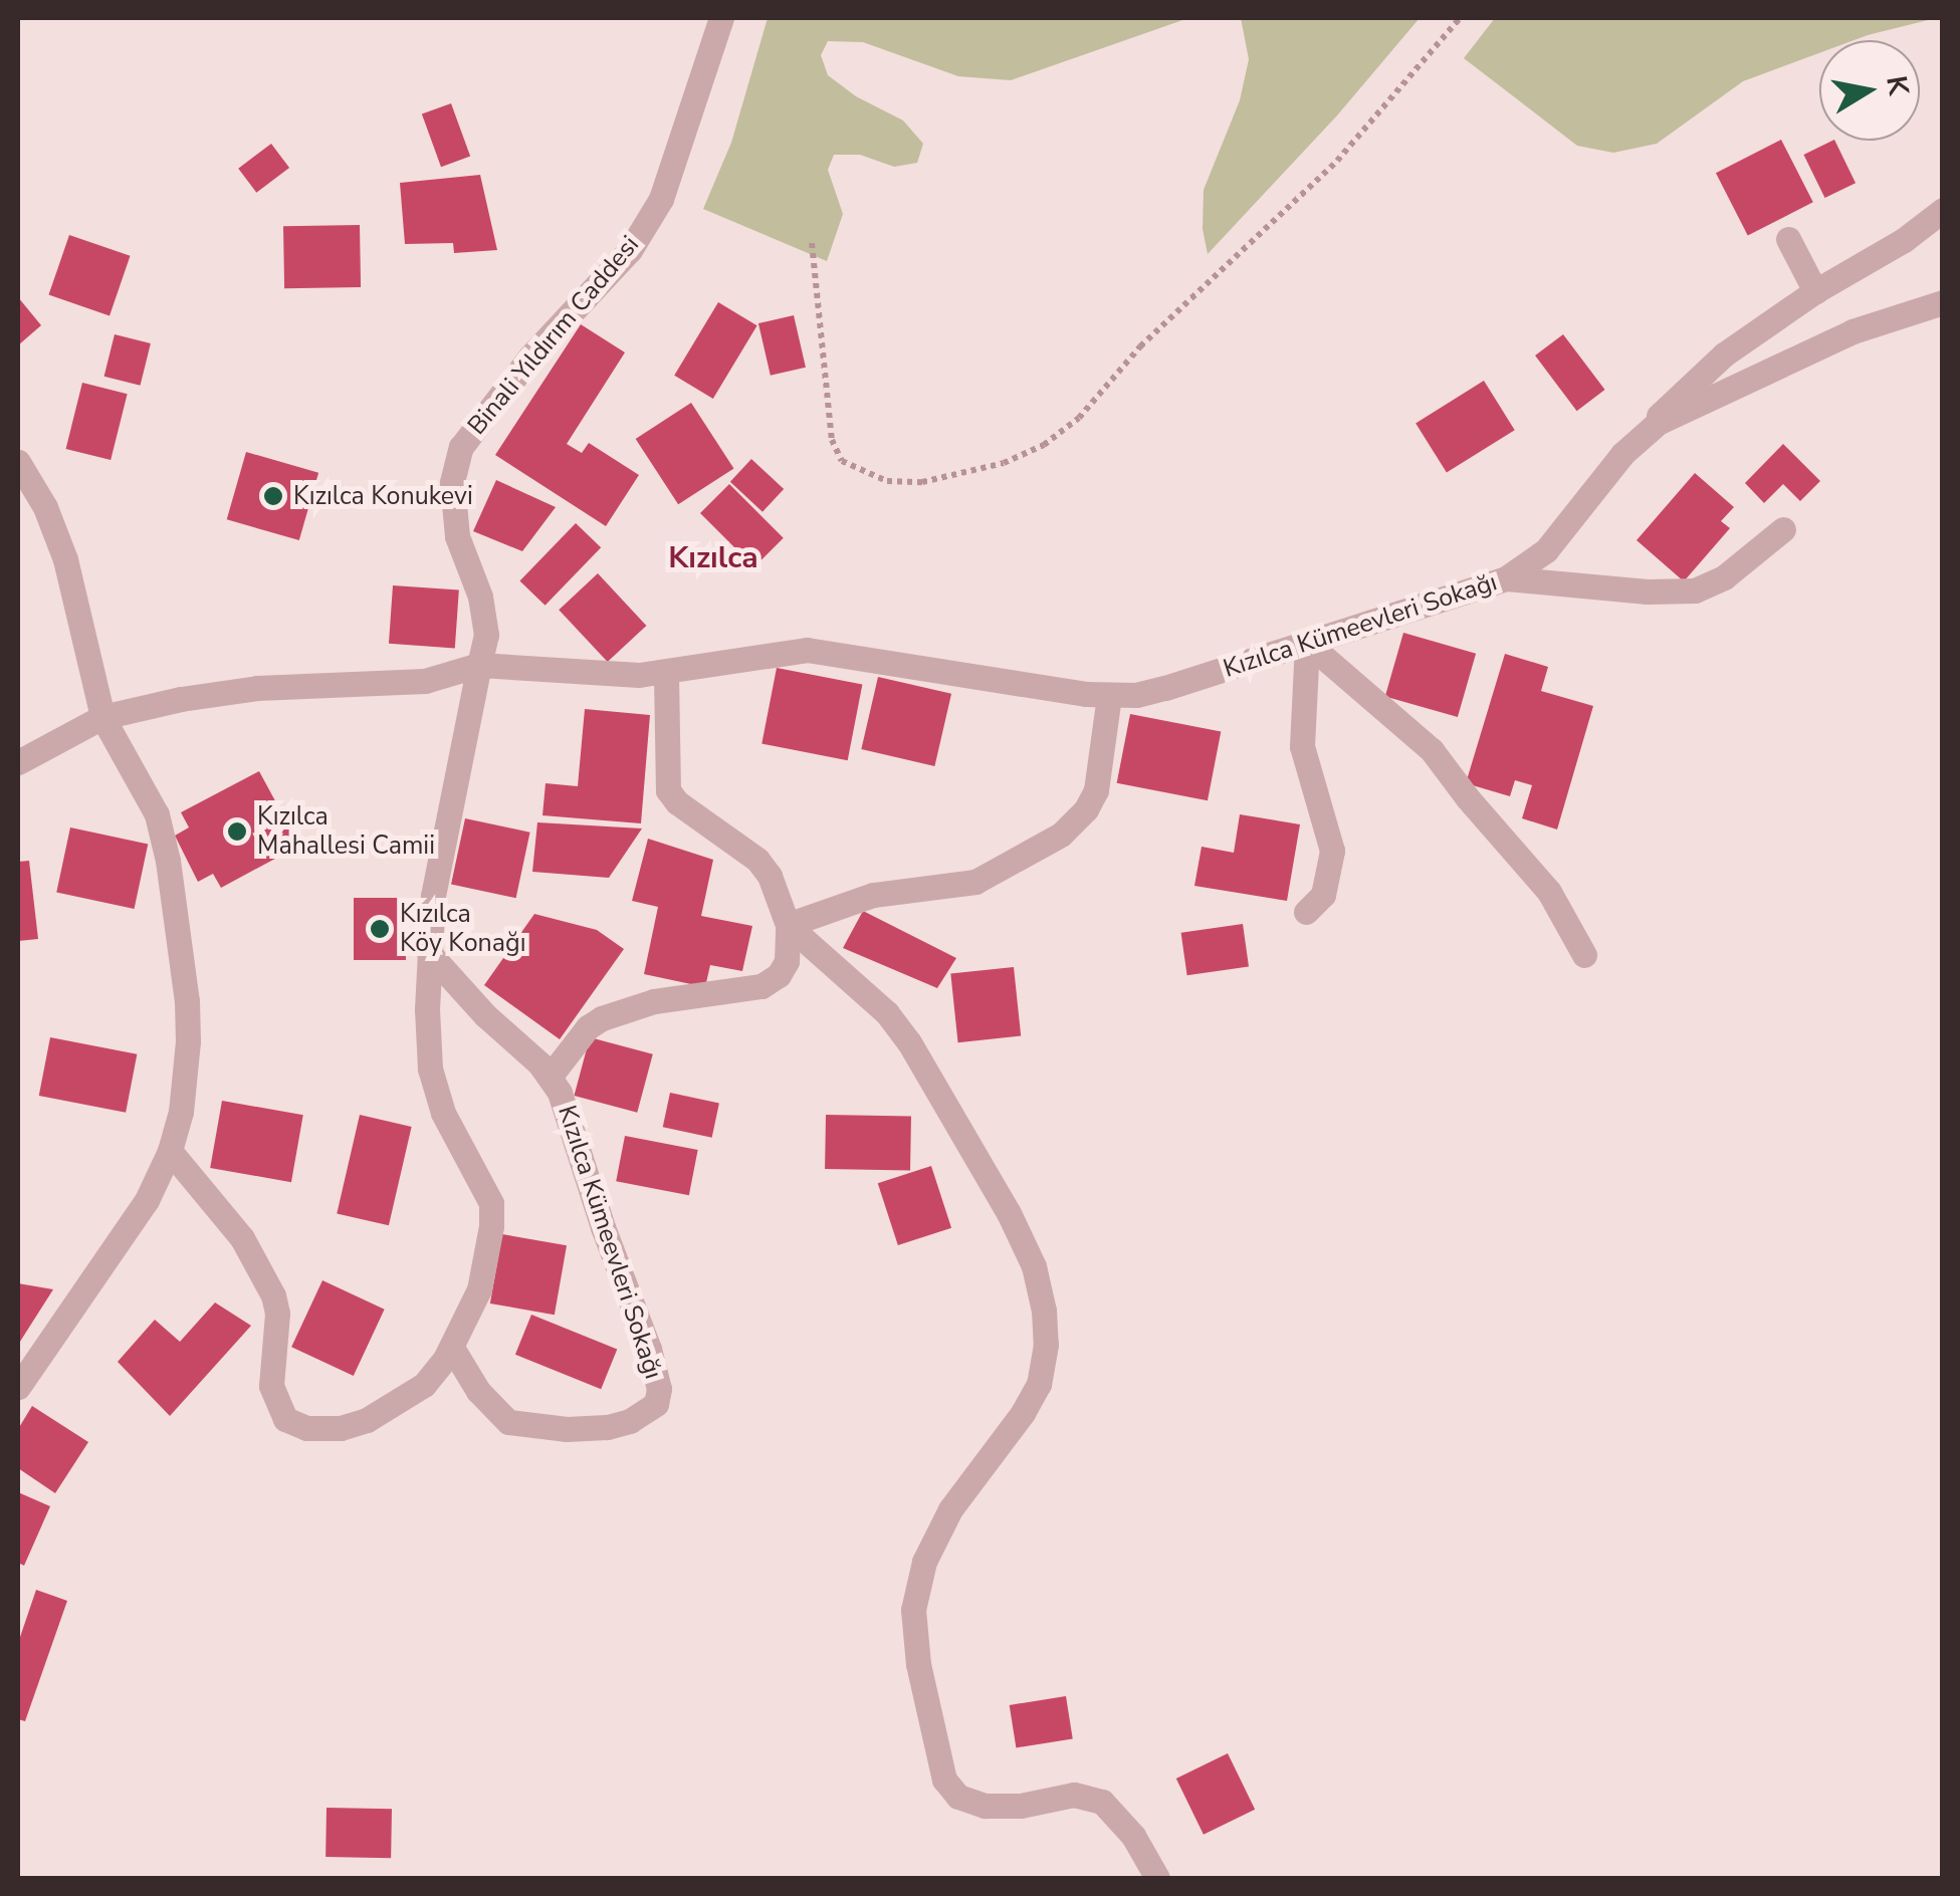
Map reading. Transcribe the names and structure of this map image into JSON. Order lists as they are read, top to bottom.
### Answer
{
  "streets": {
    "street": ["Binali Yıldırım Caddesi", "Kızılca Kümeevleri Sokağı"]
  },
  "crossings": [
    ["Binali Yıldırım Caddesi", "Kızılca Kümeevleri Sokağı"]
  ],
  "districts": ["Kızılca"],
  "places": ["Kızılca Konukevi", "Kızılca Mahallesi Camii", "Kızılca Köy Konağı"],
  "north": "right"
}
